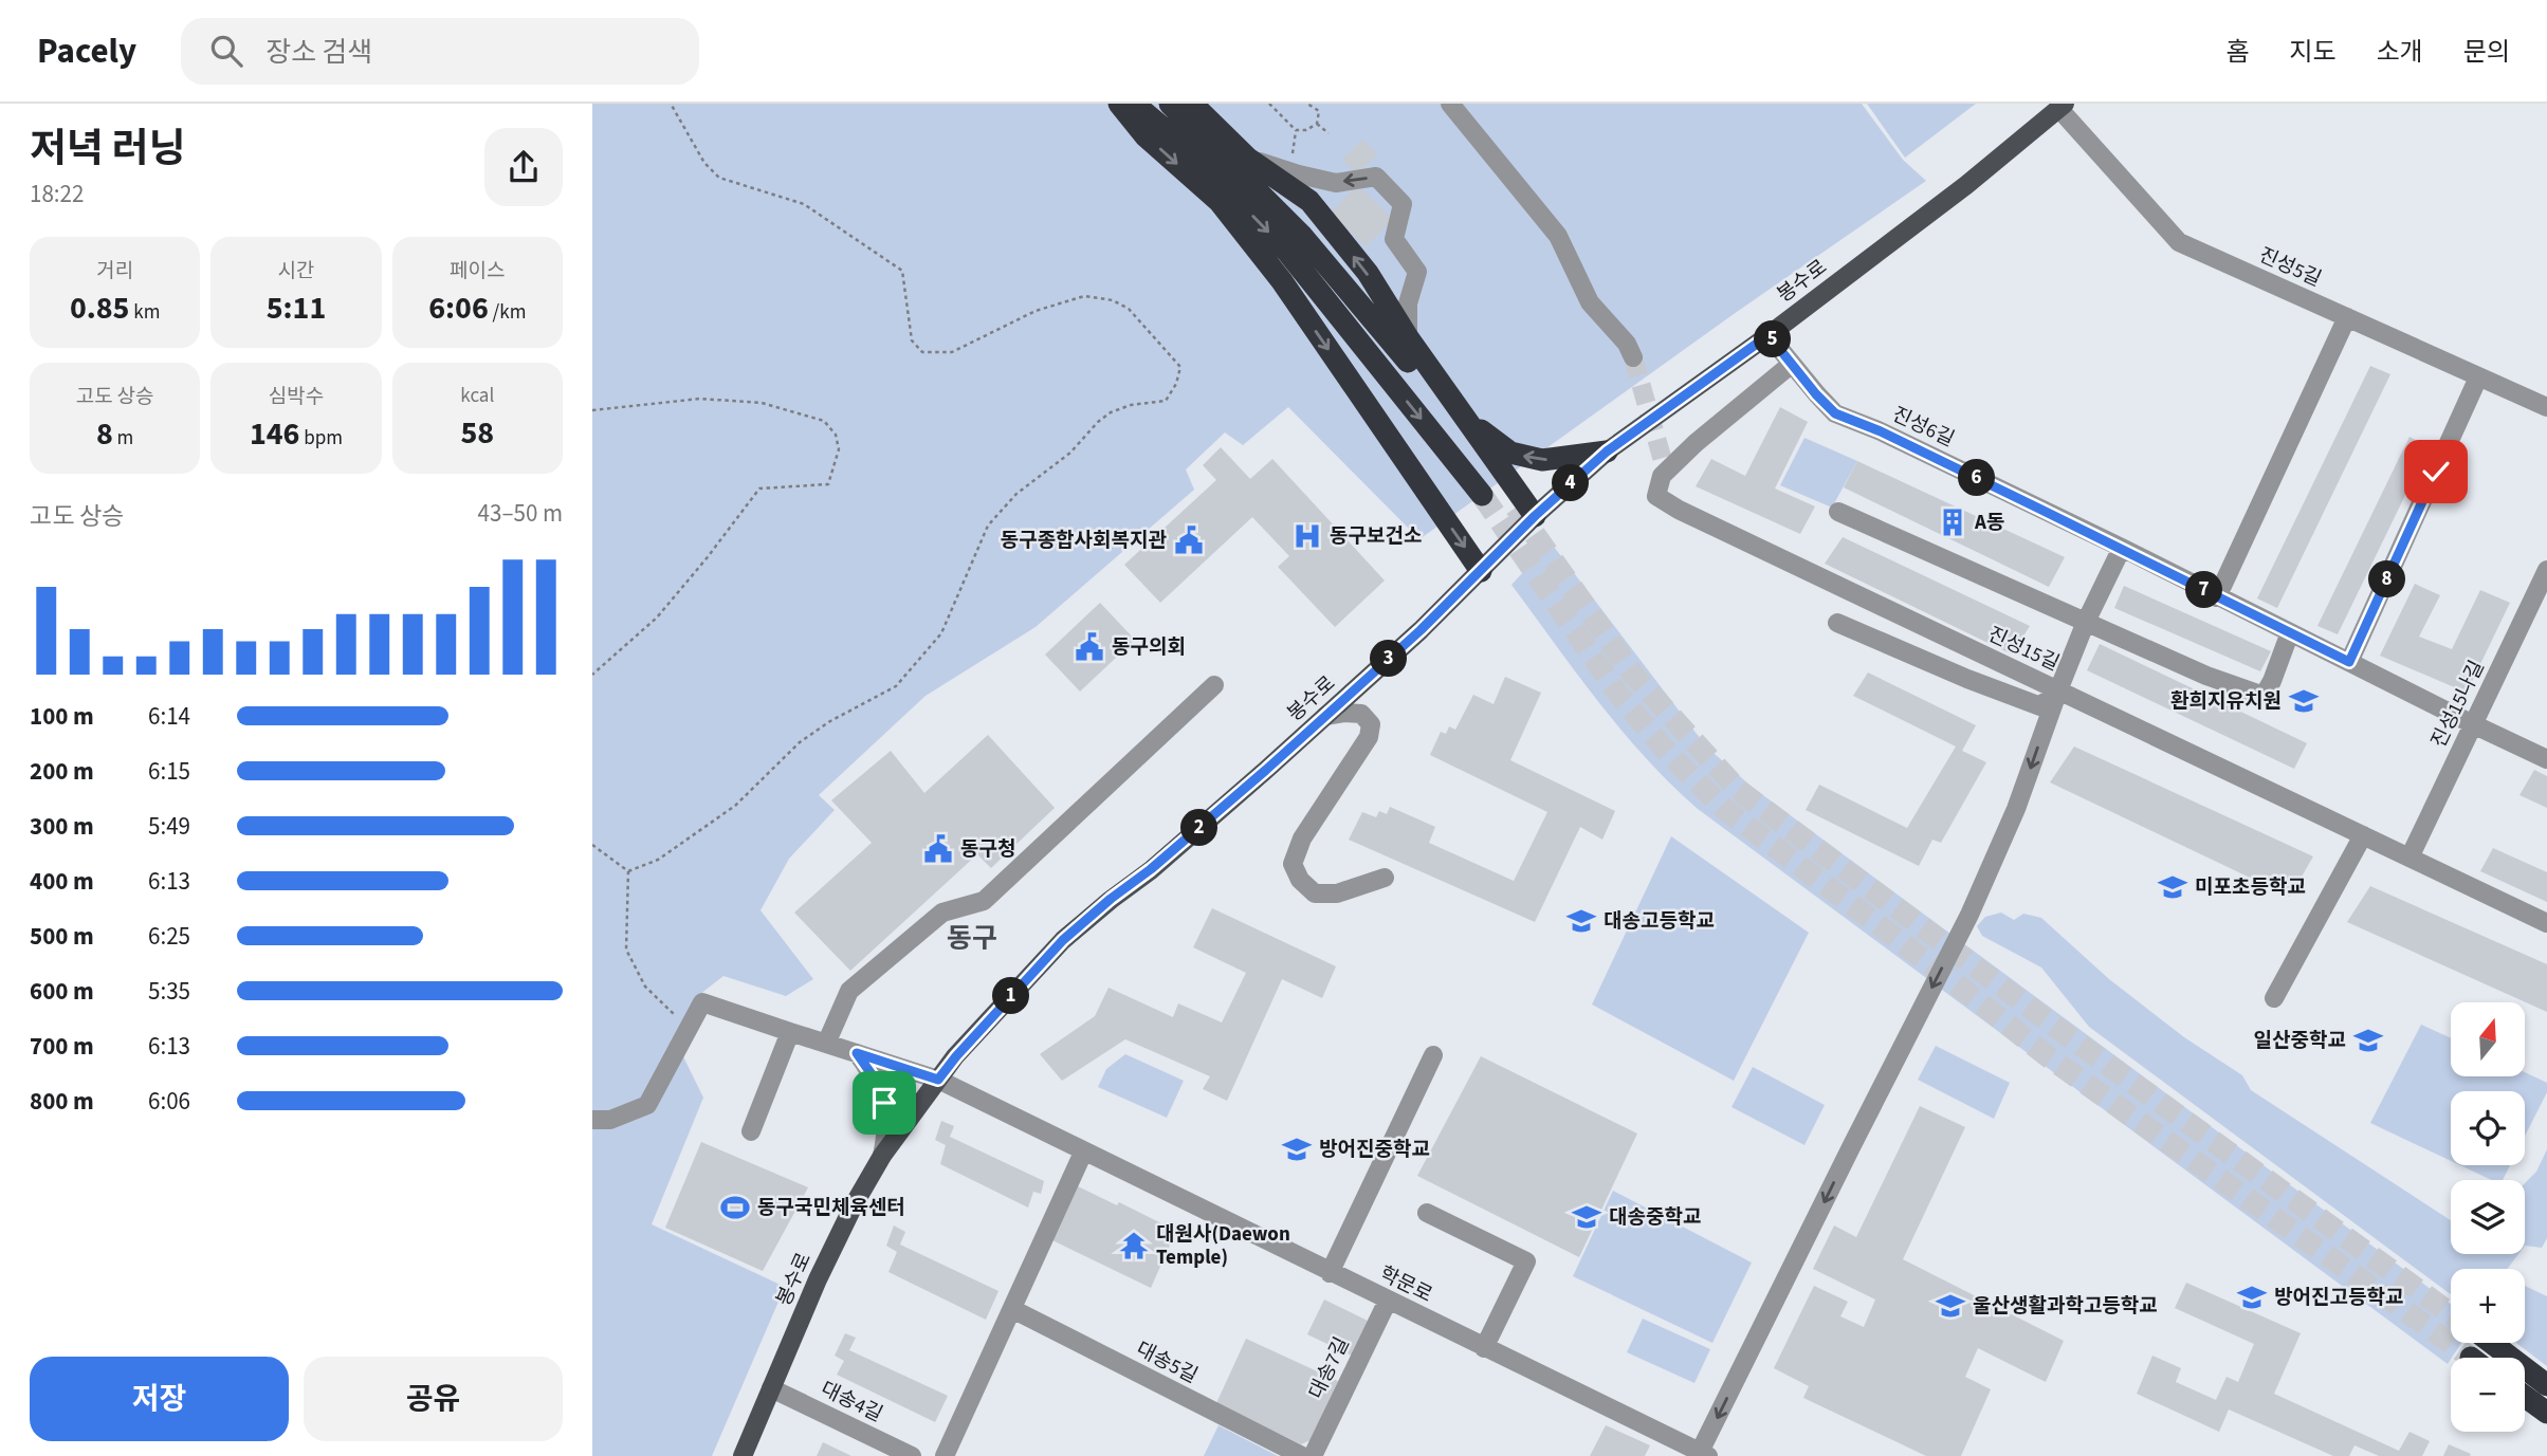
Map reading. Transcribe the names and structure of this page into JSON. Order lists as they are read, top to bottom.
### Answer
{
  "streets": {
    "main road": ["봉수로"],
    "street": [
      "진성5길",
      "진성6길",
      "진성15길",
      "진성15나길",
      "학문로",
      "대송5길",
      "대송7길",
      "대송4길"
    ]
  },
  "crossings": [
    ["진성5길", "봉수로"],
    ["봉수로", "진성6길"],
    ["봉수로", "학문로"],
    ["봉수로", "대송4길"],
    ["진성6길", "진성15길"],
    ["진성6길", "진성15나길"],
    ["진성15길", "진성15나길"],
    ["학문로", "대송7길"]
  ],
  "districts": ["동구"],
  "places": {
    "building": ["A동"],
    "hospital": ["동구보건소"],
    "public building": ["동구종합사회복지관", "동구의회", "동구청"],
    "school or university": [
      "환희지유치원",
      "미포초등학교",
      "대송고등학교",
      "일산중학교",
      "방어진중학교",
      "대송중학교",
      "방어진고등학교",
      "울산생활과학고등학교"
    ],
    "sports": ["동구국민체육센터"],
    "temple": ["대원사(Daewon Temple)"]
  },
  "north": "top",
  "page": {
    "header": "Pacely",
    "search": "장소 검색",
    "nav": [
      "홈",
      "지도",
      "소개",
      "문의"
    ],
    "heading": ["저녁 러닝", "18:22"],
    "stats": [
      ["거리", "0.85 km"],
      ["시간", "5:11"],
      ["페이스", "6:06 /km"],
      ["고도 상승", "8 m"],
      ["심박수", "146 bpm"],
      ["kcal", "58"]
    ],
    "pins": [
      "5",
      "6",
      "4",
      "8",
      "7",
      "3",
      "2",
      "1"
    ],
    "chart": ["고도 상승", "43–50 m"],
    "list": [
      {
        "name": "100 m",
        "note": "6:14"
      },
      {
        "name": "200 m",
        "note": "6:15"
      },
      {
        "name": "300 m",
        "note": "5:49"
      },
      {
        "name": "400 m",
        "note": "6:13"
      },
      {
        "name": "500 m",
        "note": "6:25"
      },
      {
        "name": "600 m",
        "note": "5:35"
      },
      {
        "name": "700 m",
        "note": "6:13"
      },
      {
        "name": "800 m",
        "note": "6:06"
      }
    ],
    "map_buttons": ["+", "−"],
    "buttons": ["저장", "공유"]
  }
}
